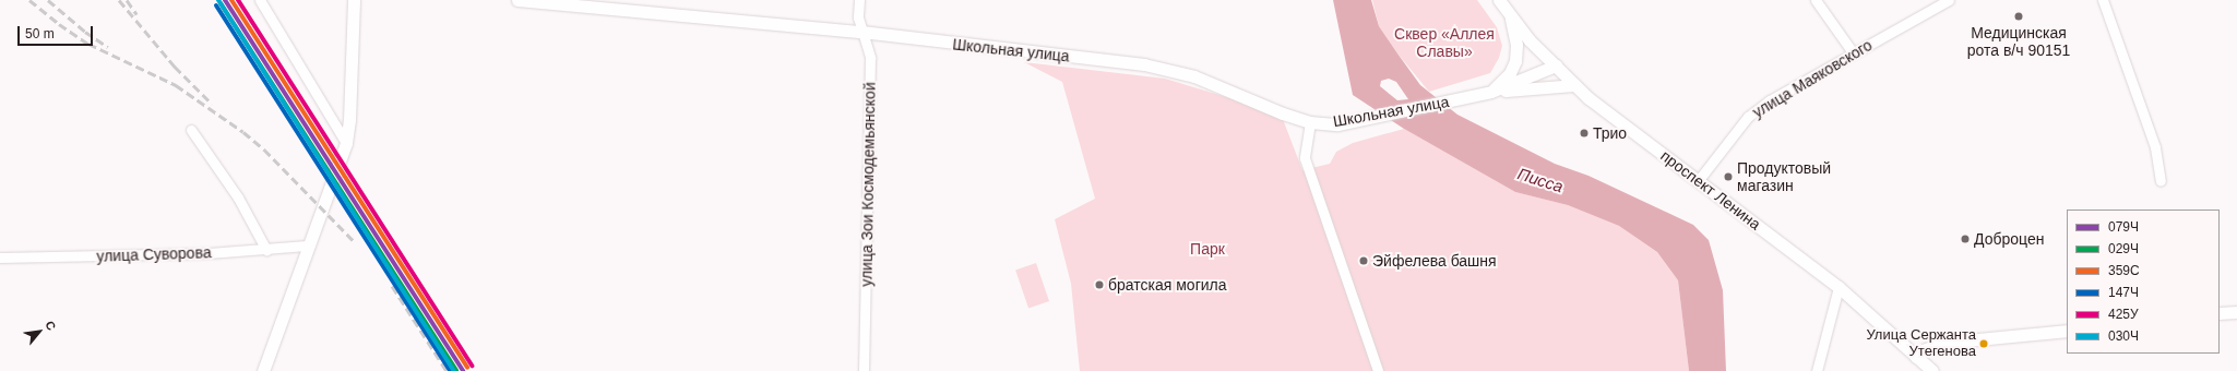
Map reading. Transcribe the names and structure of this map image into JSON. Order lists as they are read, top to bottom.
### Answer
{
  "streets": {
    "main road": ["Школьная улица", "проспект Ленина"],
    "street": ["улица Маяковского", "улица Зои Космодемьянской", "улица Суворова"]
  },
  "crossings": [
    ["Школьная улица", "улица Зои Космодемьянской"],
    ["Школьная улица", "проспект Ленина"],
    ["улица Маяковского", "проспект Ленина"]
  ],
  "water": ["Писса"],
  "parks": ["Сквер «Аллея Славы»", "Парк"],
  "places": [
    "Медицинская рота в/ч 90151",
    "Трио",
    "Продуктовый магазин",
    "Доброцен",
    "Эйфелева башня",
    "братская могила",
    "Улица Сержанта Утегенова"
  ],
  "lines": [
    "transit line 079Ч",
    "transit line 359С",
    "transit line 425У",
    "transit line 030Ч",
    "transit line 029Ч",
    "transit line 147Ч"
  ],
  "legend": [
    "079Ч",
    "029Ч",
    "359С",
    "147Ч",
    "425У",
    "030Ч"
  ],
  "scale_bar": "50 m",
  "north": "top right"
}
